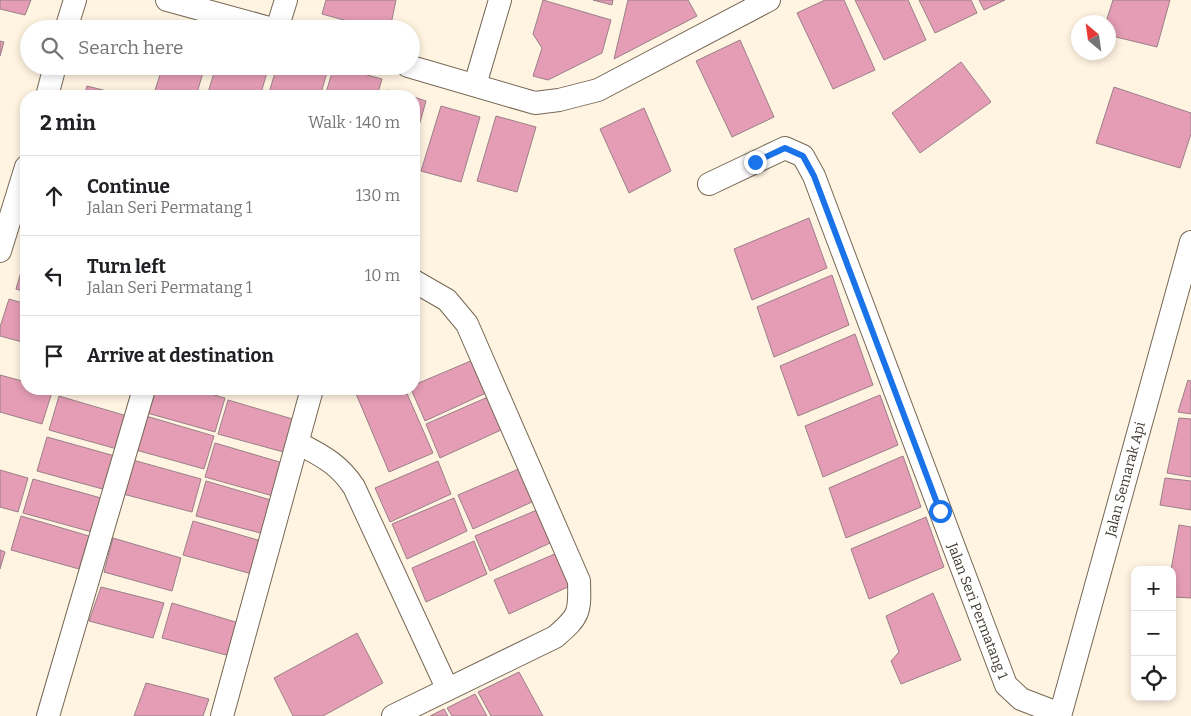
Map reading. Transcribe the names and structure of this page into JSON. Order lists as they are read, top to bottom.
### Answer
{
  "streets": {
    "street": ["Jalan Semarak Api", "Jalan Seri Permatang 1"]
  },
  "crossings": [
    ["Jalan Semarak Api", "Jalan Seri Permatang 1"]
  ],
  "north": "top left",
  "page": {
    "search": "Search here",
    "heading": ["2 min", "Walk · 140 m"],
    "list": [
      ["Continue", "Jalan Seri Permatang 1", "130 m"],
      ["Turn left", "Jalan Seri Permatang 1", "10 m"],
      "Arrive at destination"
    ],
    "map_buttons": ["+", "−"]
  }
}
